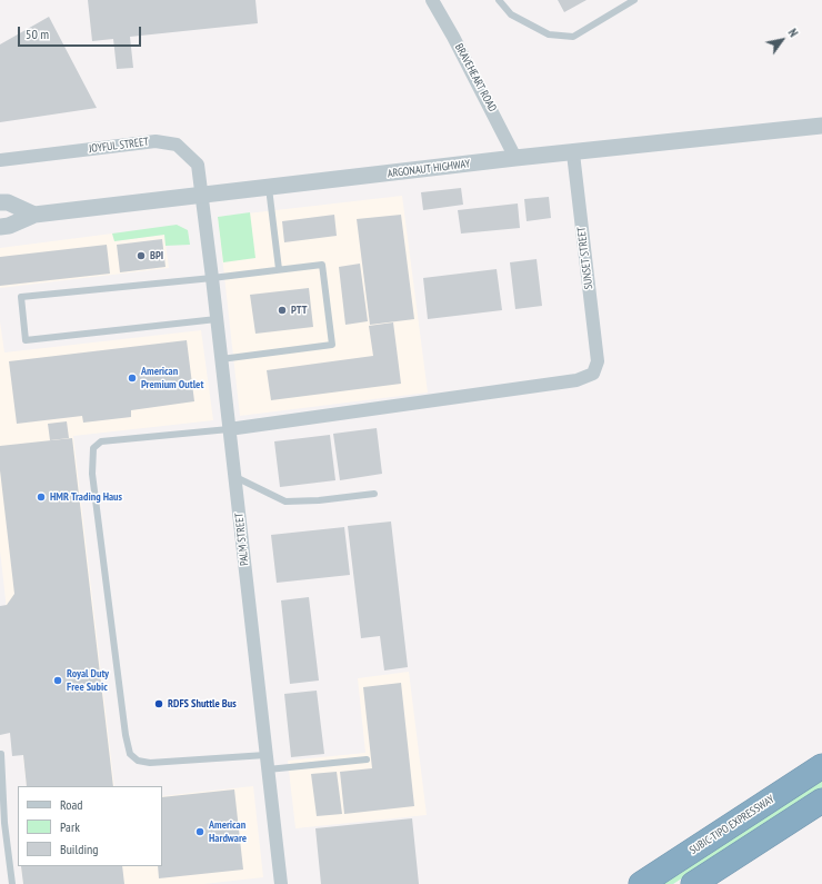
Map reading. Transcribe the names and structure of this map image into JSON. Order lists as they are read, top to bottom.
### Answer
{
  "streets": {
    "highway": ["SUBIC-TIPO EXPRESSWAY"],
    "street": [
      "BRAVEHEART ROAD",
      "JOYFUL STREET",
      "ARGONAUT HIGHWAY",
      "SUNSET STREET",
      "PALM STREET"
    ]
  },
  "crossings": [
    ["BRAVEHEART ROAD", "ARGONAUT HIGHWAY"],
    ["JOYFUL STREET", "ARGONAUT HIGHWAY"],
    ["JOYFUL STREET", "PALM STREET"],
    ["ARGONAUT HIGHWAY", "SUNSET STREET"],
    ["ARGONAUT HIGHWAY", "PALM STREET"],
    ["SUNSET STREET", "PALM STREET"]
  ],
  "places": [
    "BPI",
    "PTT",
    "American Premium Outlet",
    "HMR Trading Haus",
    "Royal Duty Free Subic",
    "RDFS Shuttle Bus",
    "American Hardware"
  ],
  "legend": ["Road", "Park", "Building"],
  "scale_bar": "50 m",
  "north": "top right"
}
